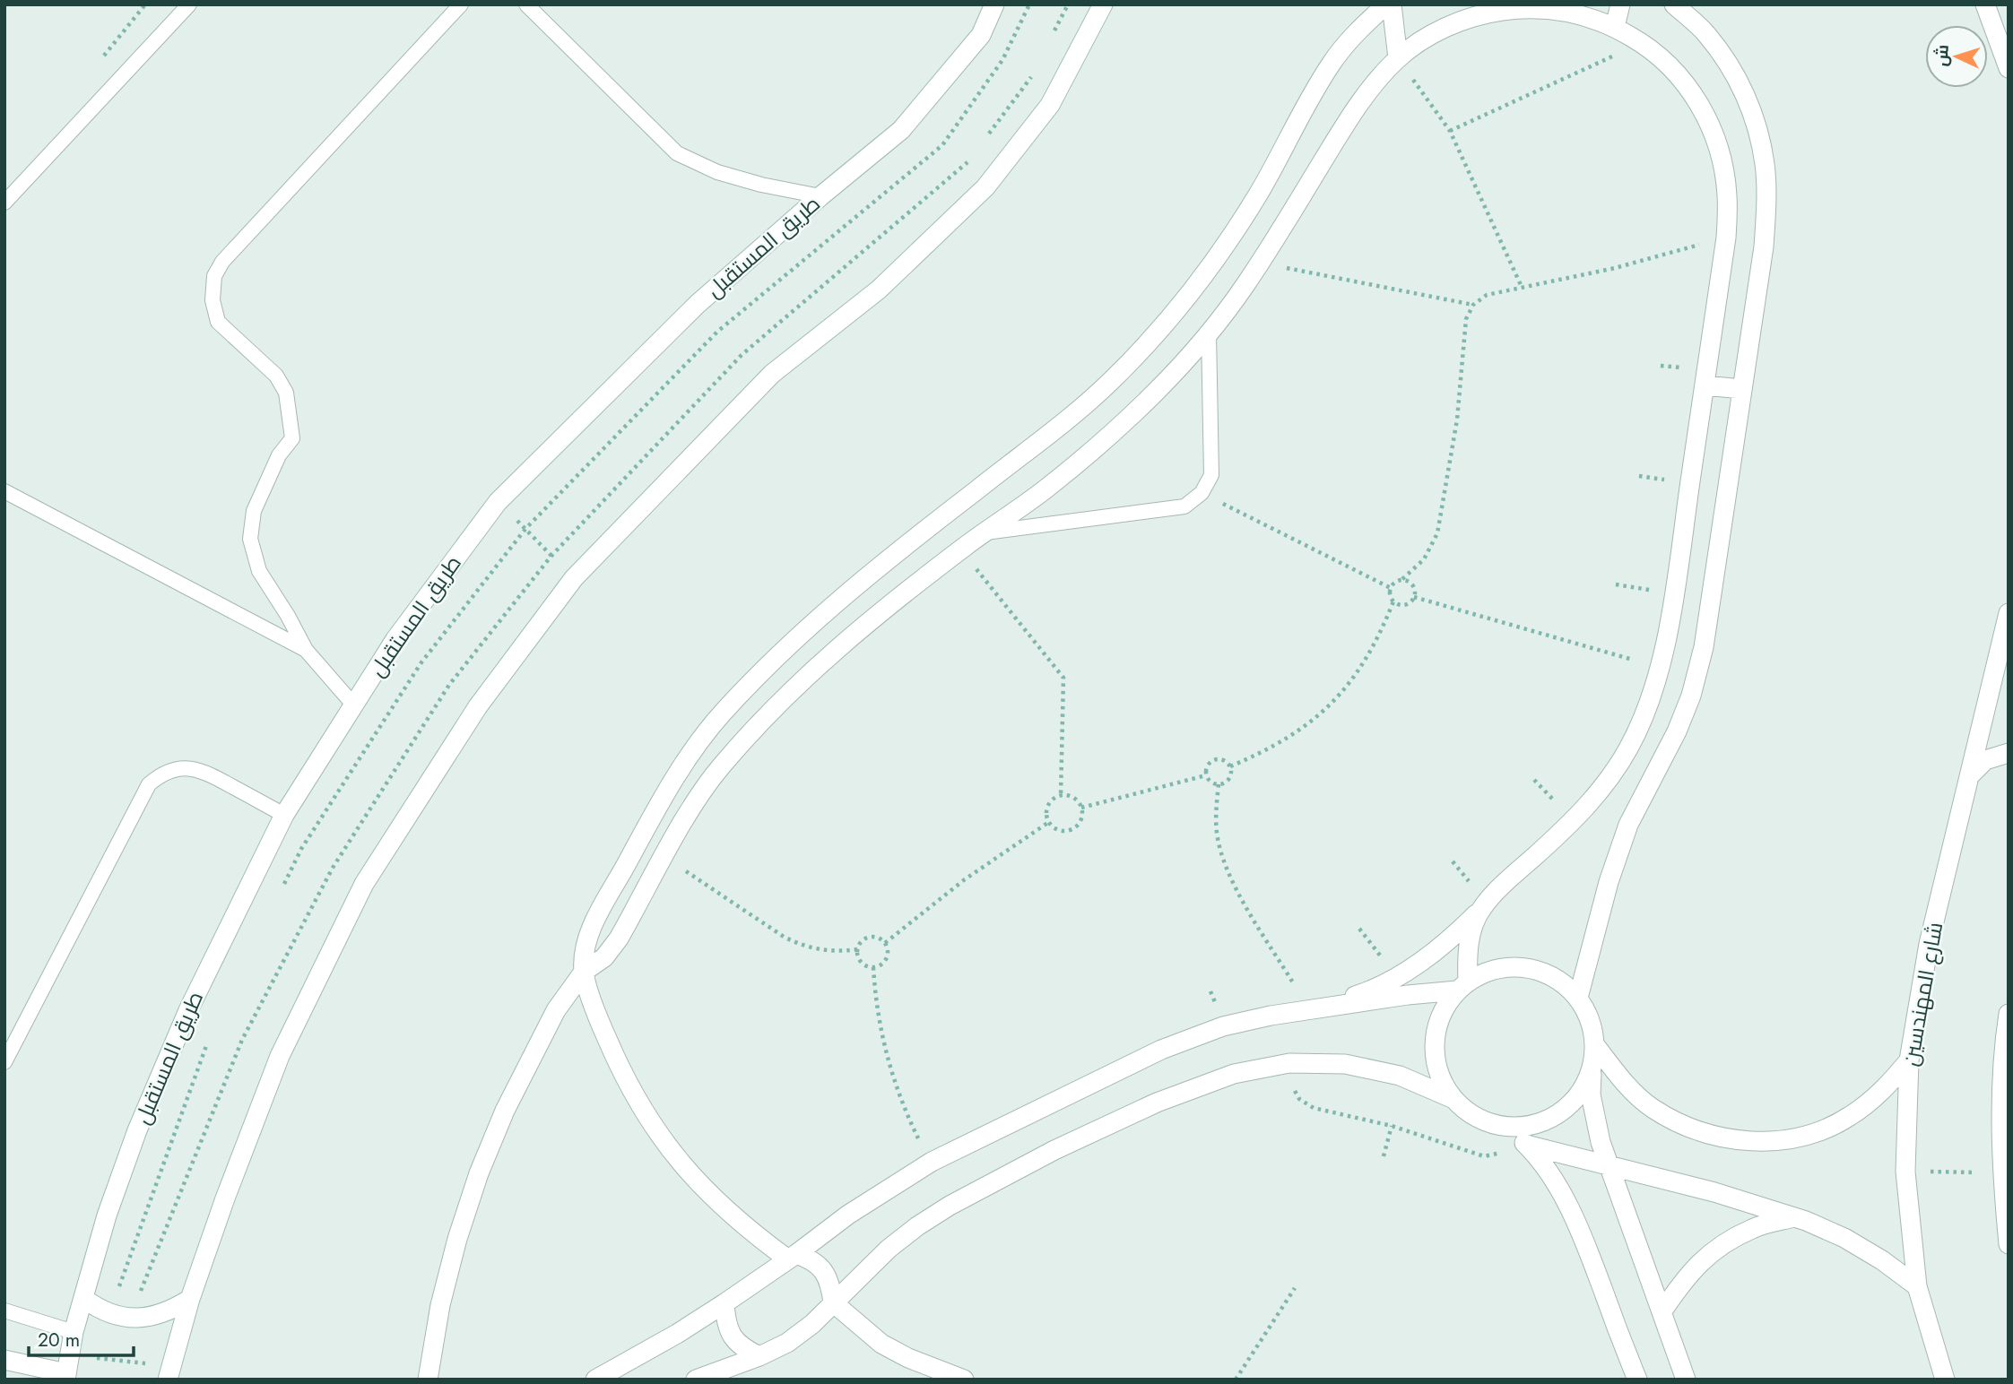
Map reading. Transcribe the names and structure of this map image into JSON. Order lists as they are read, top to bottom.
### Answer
{
  "streets": {
    "street": ["طريق المستقبل", "شارع المهندسين"]
  },
  "scale_bar": "20 m",
  "north": "left"
}
